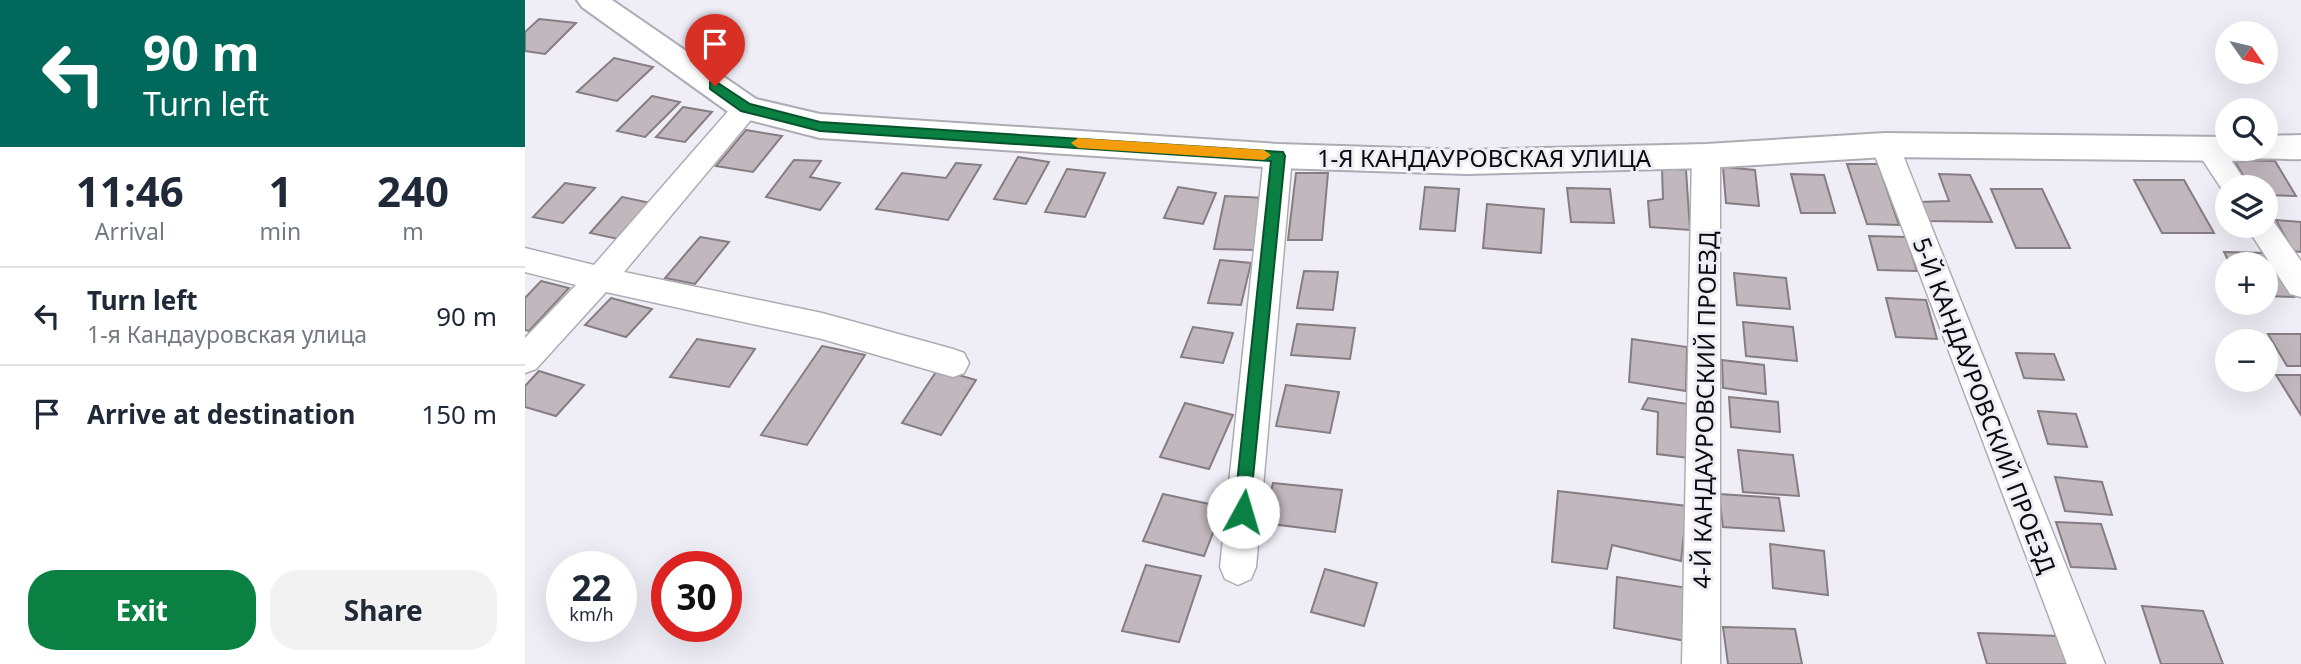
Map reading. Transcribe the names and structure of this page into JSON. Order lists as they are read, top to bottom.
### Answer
{
  "streets": {
    "street": ["1-Я КАНДАУРОВСКАЯ УЛИЦА", "5-Й КАНДАУРОВСКИЙ ПРОЕЗД", "4-Й КАНДАУРОВСКИЙ ПРОЕЗД"]
  },
  "crossings": [
    ["1-Я КАНДАУРОВСКАЯ УЛИЦА", "5-Й КАНДАУРОВСКИЙ ПРОЕЗД"],
    ["1-Я КАНДАУРОВСКАЯ УЛИЦА", "4-Й КАНДАУРОВСКИЙ ПРОЕЗД"]
  ],
  "north": "bottom right",
  "page": {
    "turn": ["90 m", "Turn left"],
    "map_buttons": ["+", "−"],
    "eta": [
      "11:46",
      "Arrival",
      "1",
      "min",
      "240",
      "m"
    ],
    "list": [
      {
        "name": "Turn left",
        "note": "1-я Кандауровская улица",
        "value": "90 m"
      },
      {
        "name": "Arrive at destination",
        "value": "150 m"
      }
    ],
    "speed": "22 km/h",
    "limit": "30",
    "buttons": ["Exit", "Share"]
  }
}
